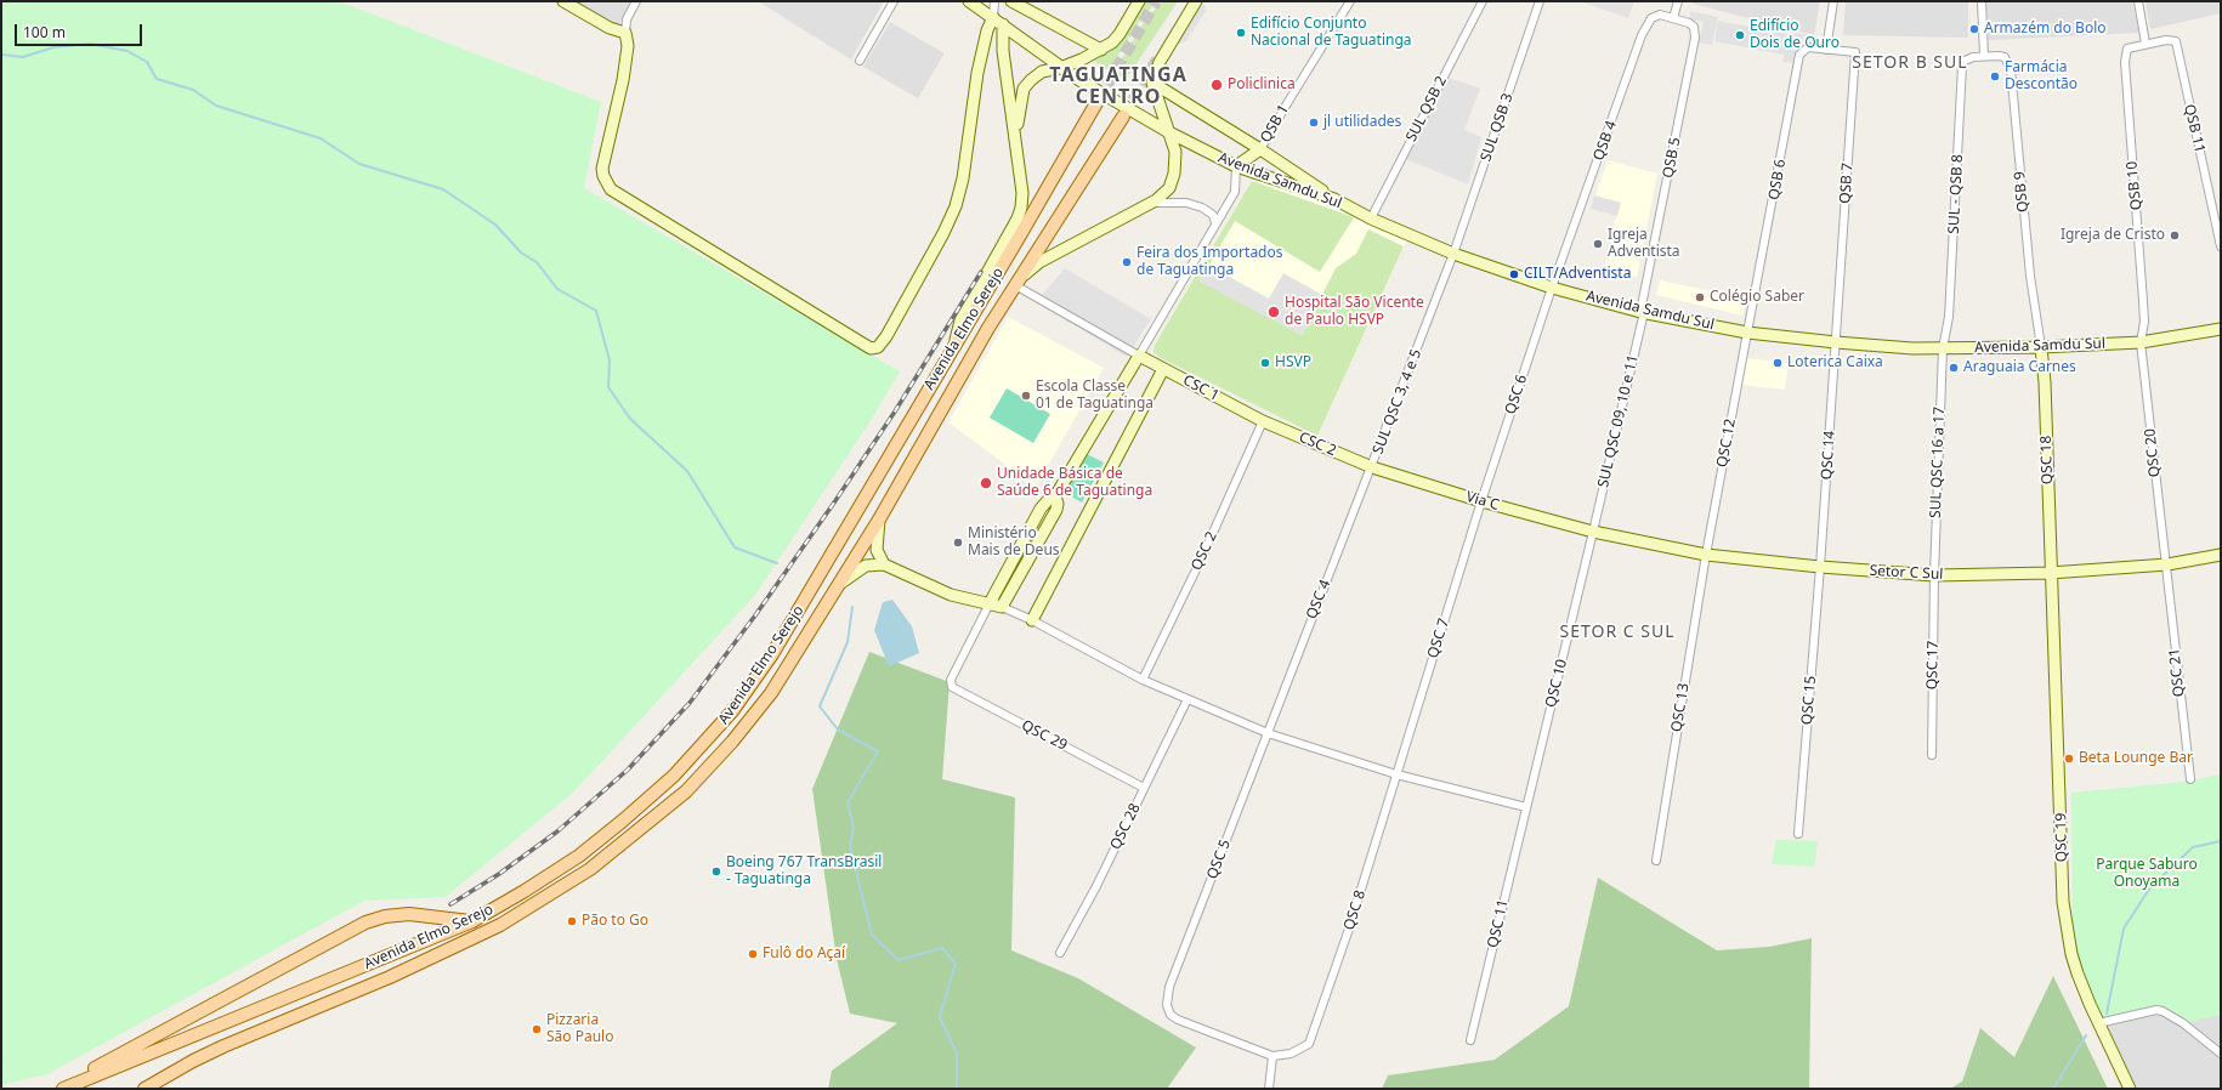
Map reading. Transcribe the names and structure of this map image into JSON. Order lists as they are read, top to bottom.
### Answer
{
  "streets": {
    "main road": ["Avenida Elmo Serejo"],
    "street": [
      "SUL QSB 2",
      "QSB 1",
      "SUL QSB 3",
      "QSB 11",
      "QSB 4",
      "QSB 5",
      "QSB 6",
      "Avenida Samdu Sul",
      "QSB 7",
      "QSB 10",
      "QSB 9",
      "SUL - QSB 8",
      "CSC 1",
      "QSC 6",
      "SUL QSC 3, 4 e 5",
      "SUL QSC 09, 10 e 11",
      "QSC 12",
      "CSC 2",
      "QSC 20",
      "QSC 14",
      "QSC 18",
      "SUL QSC 16 a 17",
      "Via C",
      "QSC 2",
      "Setor C Sul",
      "QSC 4",
      "QSC 7",
      "QSC 17",
      "QSC 21",
      "QSC 10",
      "QSC 15",
      "QSC 13",
      "QSC 29",
      "QSC 28",
      "QSC 19",
      "QSC 5",
      "QSC 8",
      "QSC 11"
    ]
  },
  "crossings": [
    ["SUL QSB 2", "Avenida Samdu Sul"],
    ["SUL QSB 3", "Avenida Samdu Sul"],
    ["SUL QSB 3", "SUL QSC 3, 4 e 5"],
    ["QSB 11", "QSB 10"],
    ["QSB 4", "QSB 5"],
    ["QSB 4", "Avenida Samdu Sul"],
    ["QSB 4", "QSC 6"],
    ["QSB 5", "Avenida Samdu Sul"],
    ["QSB 5", "SUL QSC 09, 10 e 11"],
    ["QSB 6", "Avenida Samdu Sul"],
    ["QSB 6", "QSB 7"],
    ["QSB 6", "QSC 12"],
    ["Avenida Samdu Sul", "QSB 7"],
    ["Avenida Samdu Sul", "QSB 10"],
    ["Avenida Samdu Sul", "QSB 9"],
    ["Avenida Samdu Sul", "SUL - QSB 8"],
    ["Avenida Samdu Sul", "QSC 6"],
    ["Avenida Samdu Sul", "SUL QSC 3, 4 e 5"],
    ["Avenida Samdu Sul", "SUL QSC 09, 10 e 11"],
    ["Avenida Samdu Sul", "QSC 12"],
    ["Avenida Samdu Sul", "QSC 20"],
    ["Avenida Samdu Sul", "QSC 14"],
    ["Avenida Samdu Sul", "QSC 18"],
    ["Avenida Samdu Sul", "SUL QSC 16 a 17"],
    ["QSB 7", "QSC 14"],
    ["QSB 10", "QSC 20"],
    ["QSB 9", "SUL - QSB 8"],
    ["QSB 9", "QSC 18"],
    ["SUL - QSB 8", "SUL QSC 16 a 17"],
    ["CSC 1", "CSC 2"],
    ["CSC 1", "QSC 2"],
    ["QSC 6", "Via C"],
    ["QSC 6", "QSC 7"],
    ["SUL QSC 3, 4 e 5", "CSC 2"],
    ["SUL QSC 3, 4 e 5", "Via C"],
    ["SUL QSC 3, 4 e 5", "QSC 4"],
    ["SUL QSC 09, 10 e 11", "Via C"],
    ["SUL QSC 09, 10 e 11", "Setor C Sul"],
    ["SUL QSC 09, 10 e 11", "QSC 10"],
    ["QSC 12", "Setor C Sul"],
    ["QSC 12", "QSC 13"],
    ["CSC 2", "Via C"],
    ["CSC 2", "QSC 2"],
    ["CSC 2", "QSC 4"],
    ["QSC 20", "Setor C Sul"],
    ["QSC 20", "QSC 21"],
    ["QSC 14", "Setor C Sul"],
    ["QSC 14", "QSC 15"],
    ["QSC 18", "Setor C Sul"],
    ["QSC 18", "QSC 19"],
    ["SUL QSC 16 a 17", "Setor C Sul"],
    ["SUL QSC 16 a 17", "QSC 17"],
    ["Via C", "Setor C Sul"],
    ["Via C", "QSC 4"],
    ["Via C", "QSC 7"],
    ["Via C", "QSC 10"],
    ["Setor C Sul", "QSC 17"],
    ["Setor C Sul", "QSC 21"],
    ["Setor C Sul", "QSC 10"],
    ["Setor C Sul", "QSC 15"],
    ["Setor C Sul", "QSC 13"],
    ["Setor C Sul", "QSC 19"],
    ["QSC 4", "QSC 5"],
    ["QSC 7", "QSC 8"],
    ["QSC 10", "QSC 11"],
    ["QSC 29", "QSC 28"],
    ["QSC 5", "QSC 8"]
  ],
  "districts": ["SETOR B SUL", "TAGUATINGA CENTRO", "SETOR C SUL"],
  "parks": ["Parque Saburo Onoyama"],
  "places": [
    "Armazém do Bolo",
    "Edifício Conjunto Nacional de Taguatinga",
    "Edifício Dois de Ouro",
    "Farmácia Descontão",
    "Policlinica",
    "jl utilidades",
    "Igreja de Cristo",
    "Igreja Adventista",
    "Feira dos Importados de Taguatinga",
    "CILT/Adventista",
    "Colégio Saber",
    "Hospital São Vicente de Paulo HSVP",
    "HSVP",
    "Loterica Caixa",
    "Araguaia Carnes",
    "Escola Classe 01 de Taguatinga",
    "Unidade Básica de Saúde 6 de Taguatinga",
    "Ministério Mais de Deus",
    "Beta Lounge Bar",
    "Boeing 767 TransBrasil - Taguatinga",
    "Pão to Go",
    "Fulô do Açaí",
    "Pizzaria São Paulo"
  ],
  "scale_bar": "100 m"
}
